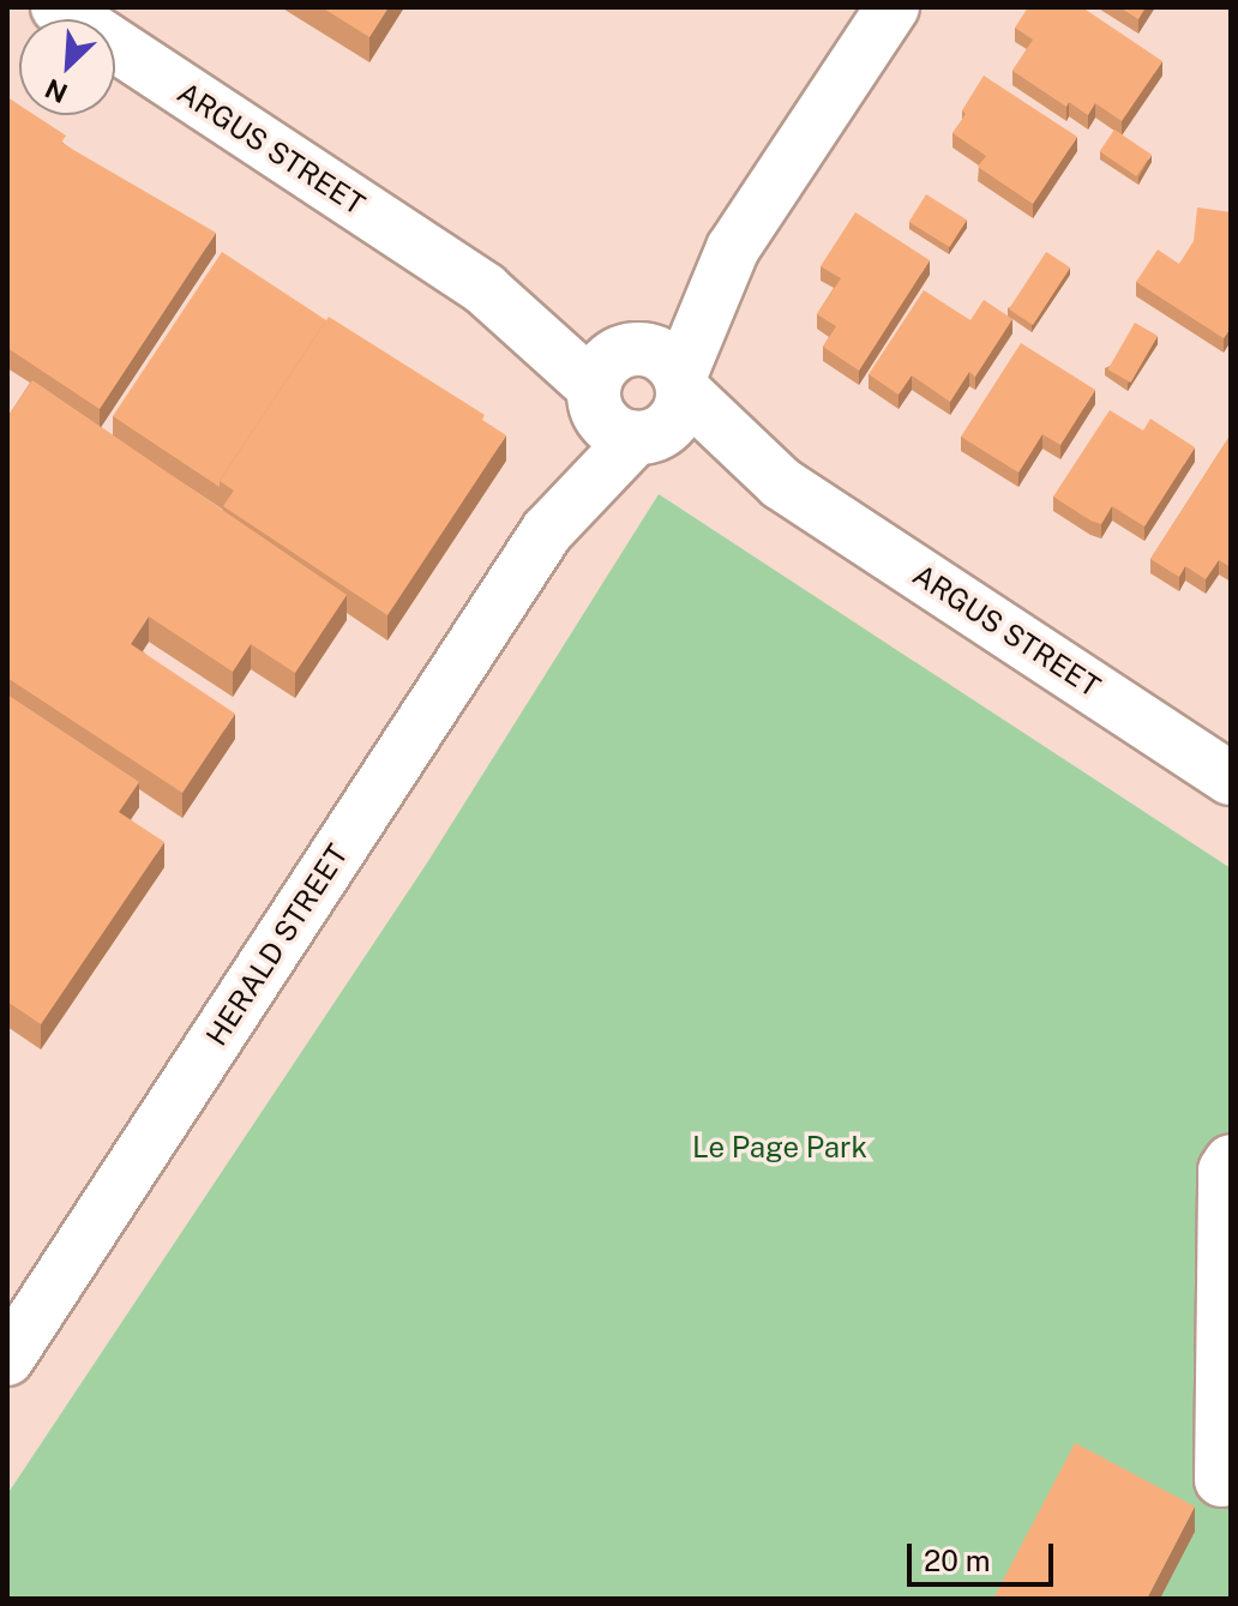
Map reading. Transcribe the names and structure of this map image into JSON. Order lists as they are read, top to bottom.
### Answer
{
  "streets": {
    "street": ["ARGUS STREET", "HERALD STREET"]
  },
  "crossings": [
    ["ARGUS STREET", "HERALD STREET"]
  ],
  "parks": ["Le Page Park"],
  "scale_bar": "20 m",
  "north": "bottom left"
}
